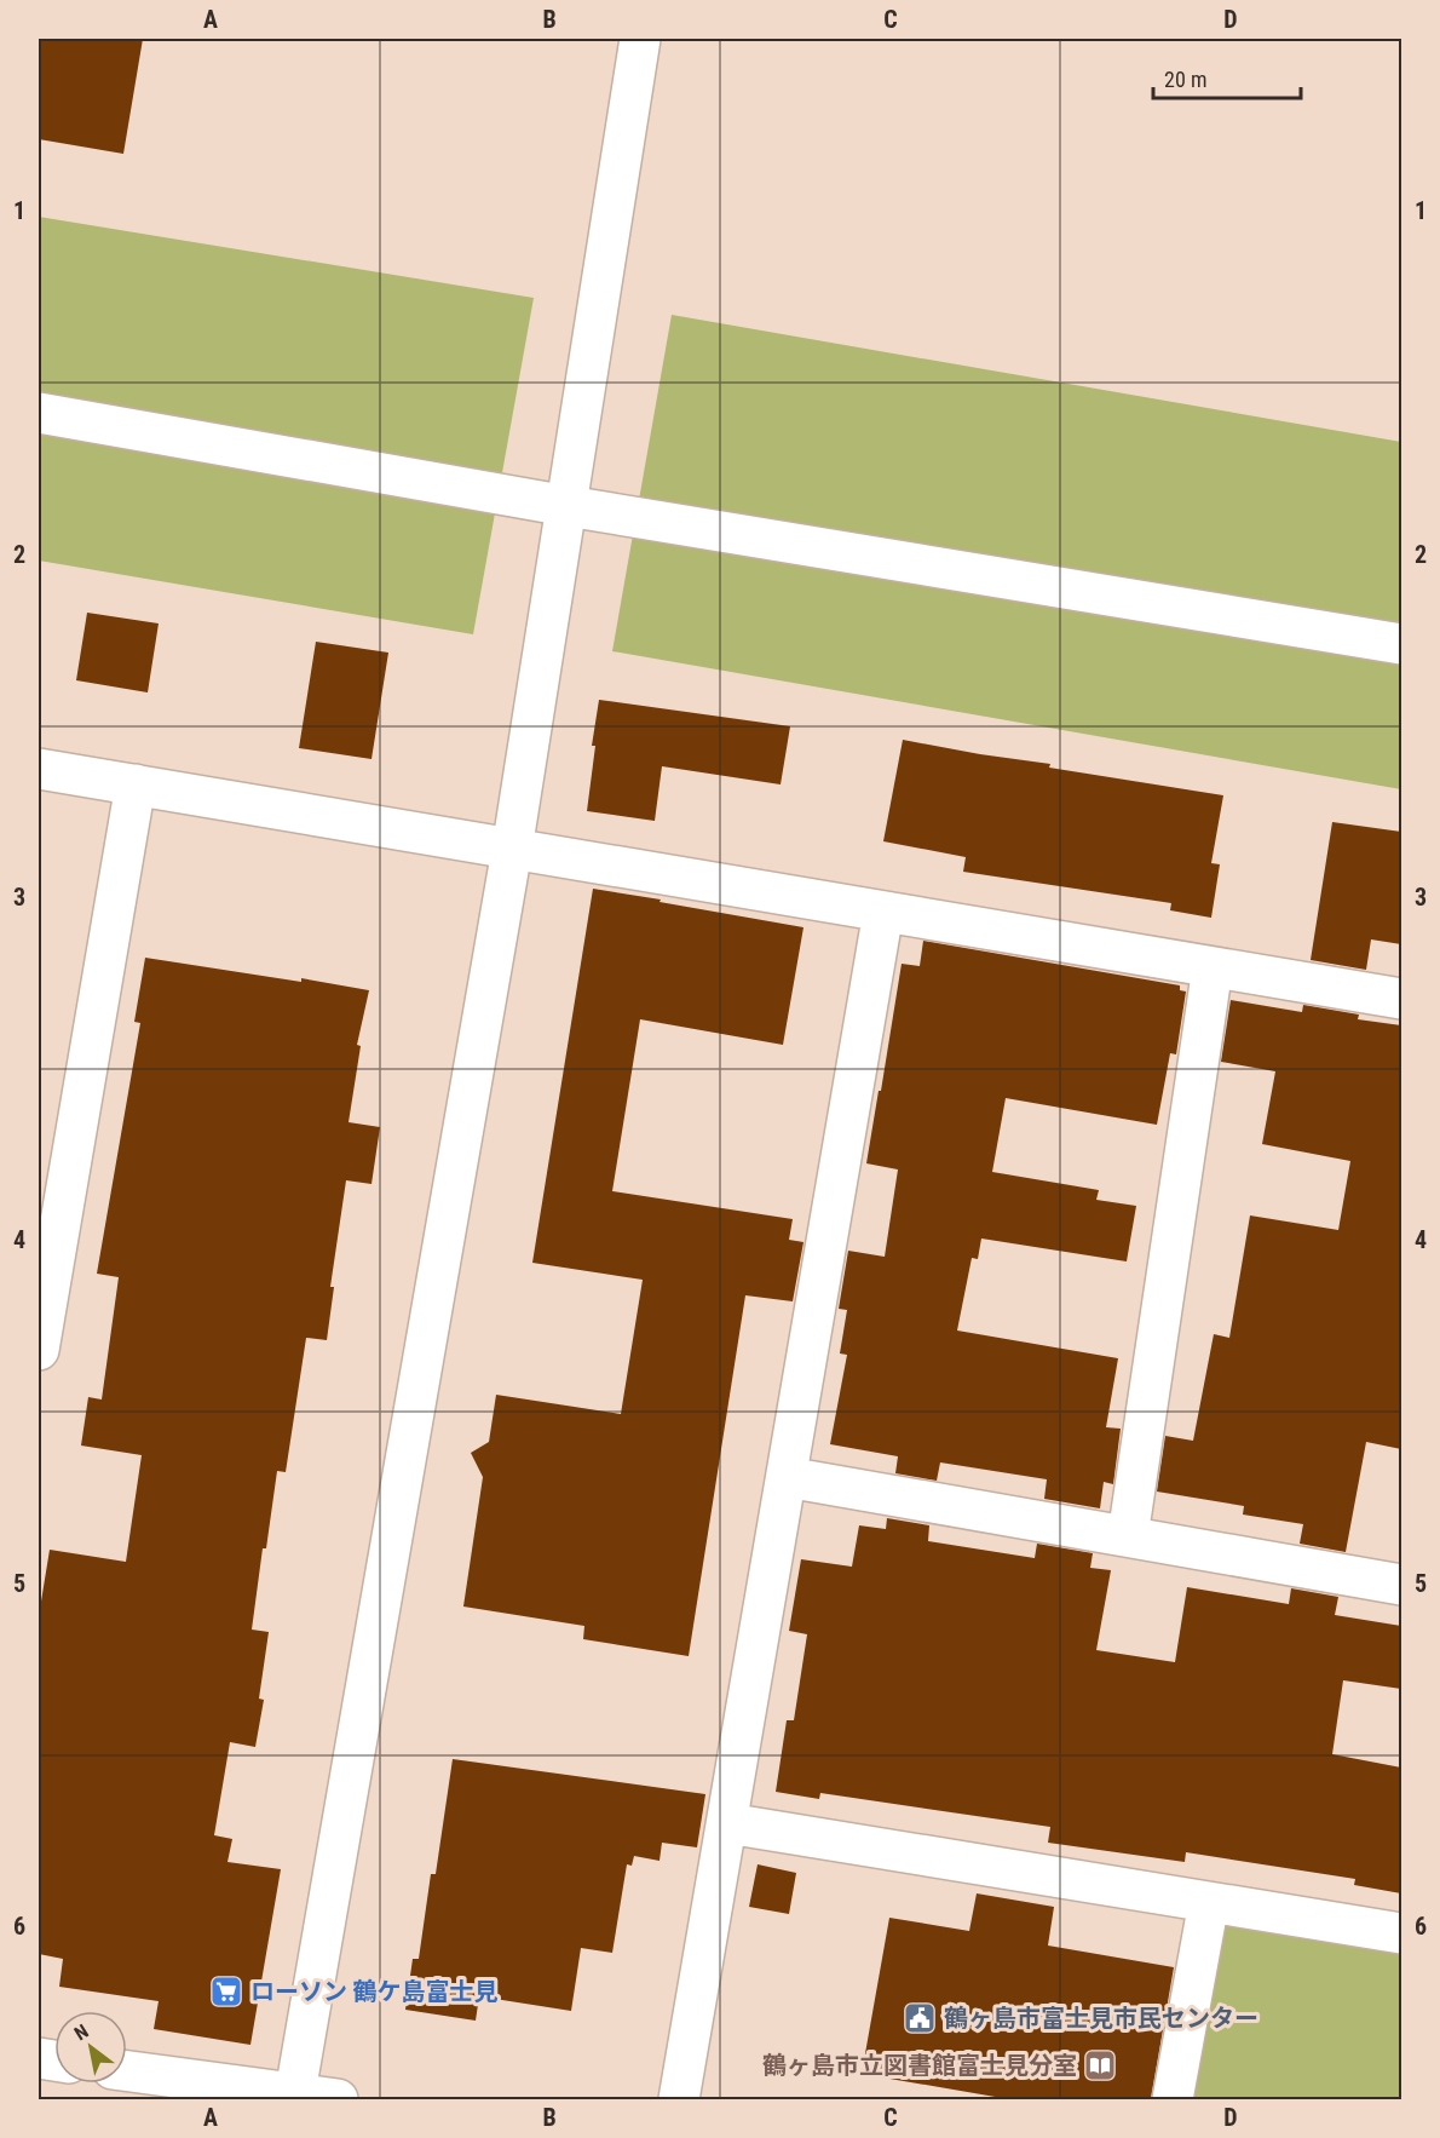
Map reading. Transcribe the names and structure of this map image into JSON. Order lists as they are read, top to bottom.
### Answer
{
  "places": {
    "supermarket": ["ローソン 鶴ケ島富士見"],
    "public building": ["鶴ヶ島市富士見市民センター"],
    "library": ["鶴ヶ島市立図書館富士見分室"]
  },
  "scale_bar": "20 m",
  "north": "top left",
  "grid": {
    "columns": [
      "A",
      "B",
      "C",
      "D"
    ],
    "rows": [
      "1",
      "2",
      "3",
      "4",
      "5",
      "6"
    ]
  }
}
